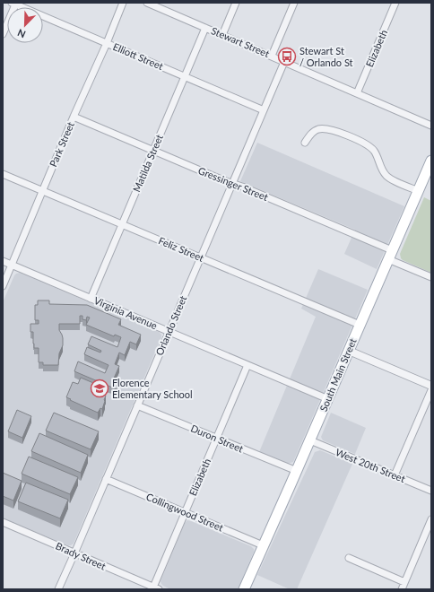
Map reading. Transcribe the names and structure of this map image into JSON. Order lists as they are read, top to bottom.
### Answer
{
  "streets": {
    "main road": ["South Main Street"],
    "street": [
      "Stewart Street",
      "Elizabeth",
      "Elliott Street",
      "Park Street",
      "Matilda Street",
      "Gressinger Street",
      "Feliz Street",
      "Virginia Avenue",
      "Orlando Street",
      "Duron Street",
      "West 20th Street",
      "Collingwood Street",
      "Brady Street"
    ]
  },
  "crossings": [
    ["Stewart Street", "Elizabeth"],
    ["Stewart Street", "Matilda Street"],
    ["Stewart Street", "Orlando Street"],
    ["Elizabeth", "Virginia Avenue"],
    ["Elizabeth", "Duron Street"],
    ["Elizabeth", "Collingwood Street"],
    ["Elizabeth", "Brady Street"],
    ["Elliott Street", "Park Street"],
    ["Elliott Street", "Matilda Street"],
    ["Elliott Street", "Orlando Street"],
    ["Park Street", "Gressinger Street"],
    ["Park Street", "Feliz Street"],
    ["Park Street", "Virginia Avenue"],
    ["Matilda Street", "Gressinger Street"],
    ["Matilda Street", "Feliz Street"],
    ["Matilda Street", "Virginia Avenue"],
    ["Gressinger Street", "Orlando Street"],
    ["Gressinger Street", "South Main Street"],
    ["Feliz Street", "Orlando Street"],
    ["Feliz Street", "South Main Street"],
    ["Virginia Avenue", "Orlando Street"],
    ["Virginia Avenue", "South Main Street"],
    ["Orlando Street", "Duron Street"],
    ["Orlando Street", "Collingwood Street"],
    ["Orlando Street", "Brady Street"],
    ["South Main Street", "Duron Street"],
    ["South Main Street", "West 20th Street"],
    ["South Main Street", "Collingwood Street"]
  ],
  "places": {
    "bus stop": ["Stewart St / Orlando St"],
    "school or university": ["Florence Elementary School"]
  },
  "north": "bottom left"
}
